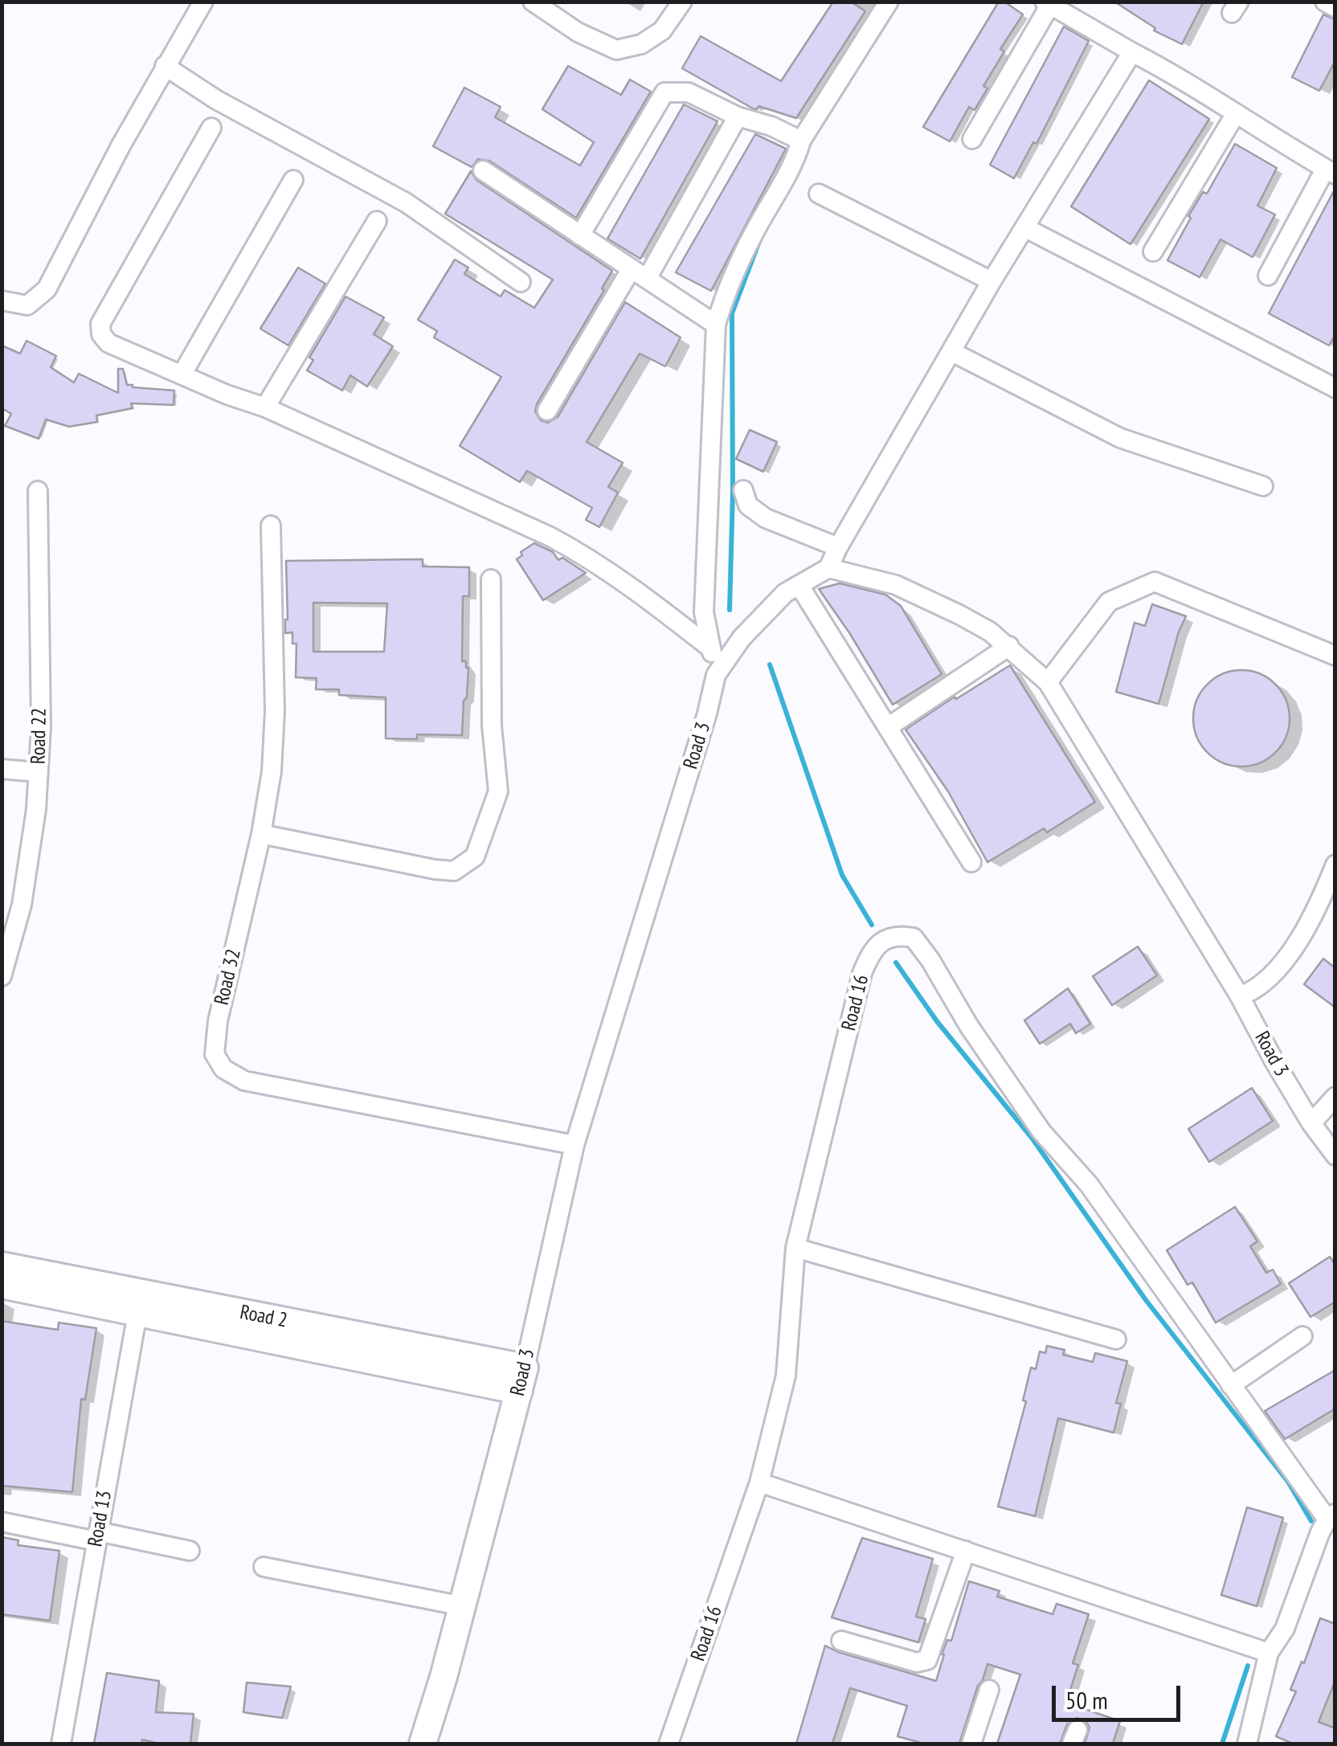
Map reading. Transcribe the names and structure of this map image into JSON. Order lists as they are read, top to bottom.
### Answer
{
  "streets": {
    "street": [
      "Road 22",
      "Road 3",
      "Road 32",
      "Road 16",
      "Road 2",
      "Road 13"
    ]
  },
  "crossings": [
    ["Road 3", "Road 32"],
    ["Road 3", "Road 2"],
    ["Road 2", "Road 13"]
  ],
  "scale_bar": "50 m"
}
